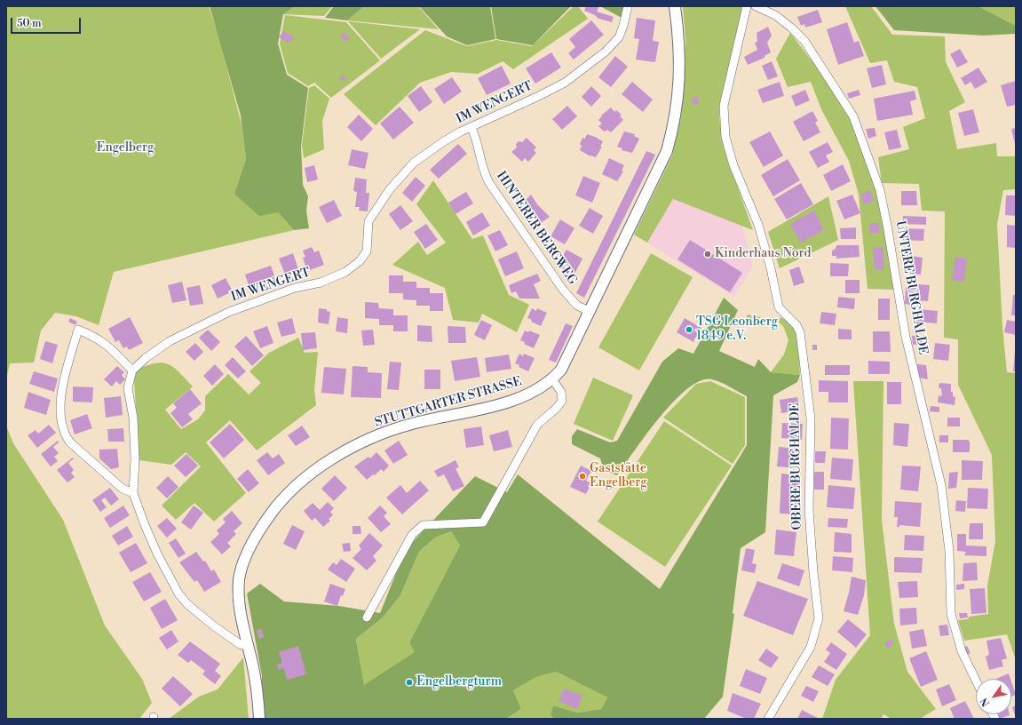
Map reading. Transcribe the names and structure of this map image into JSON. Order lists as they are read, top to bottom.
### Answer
{
  "streets": {
    "main road": ["STUTTGARTER STRASSE"],
    "street": [
      "IM WENGERT",
      "HINTERER BERGWEG",
      "UNTERE BURGHALDE",
      "OBERE BURGHALDE"
    ]
  },
  "crossings": [
    ["IM WENGERT", "HINTERER BERGWEG"],
    ["HINTERER BERGWEG", "STUTTGARTER STRASSE"]
  ],
  "parks": ["Engelberg"],
  "places": [
    "Kinderhaus Nord",
    "TSG Leonberg 1849 e.V.",
    "Gaststätte Engelberg",
    "Engelbergturm"
  ],
  "scale_bar": "50 m",
  "north": "bottom left"
}
